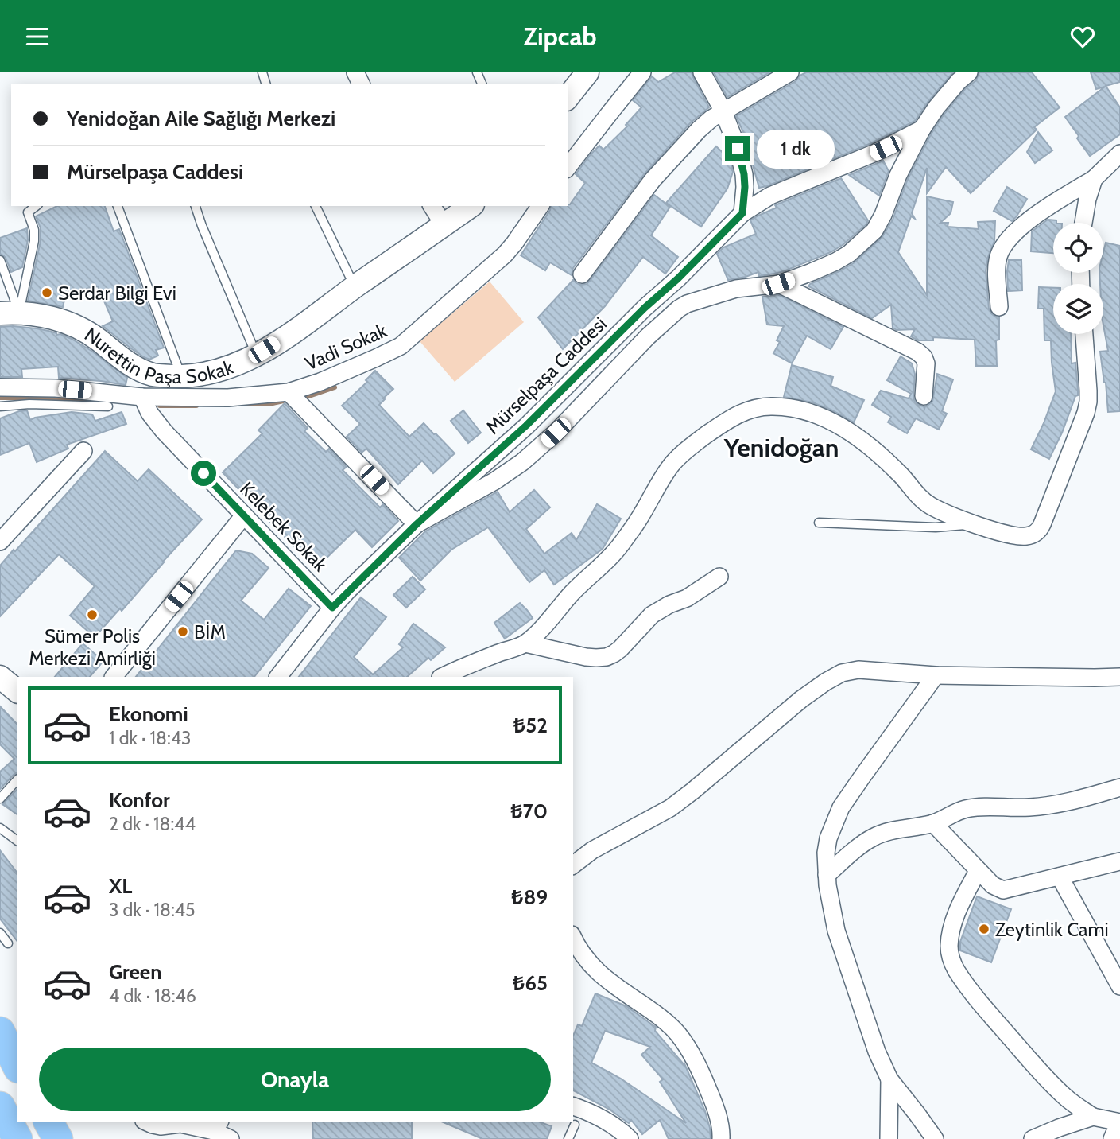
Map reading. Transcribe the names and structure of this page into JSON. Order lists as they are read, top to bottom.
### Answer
{
  "streets": {
    "street": [
      "Nurettin Paşa Sokak",
      "Vadi Sokak",
      "Mürselpaşa Caddesi",
      "Kelebek Sokak"
    ]
  },
  "crossings": [
    ["Nurettin Paşa Sokak", "Vadi Sokak"],
    ["Nurettin Paşa Sokak", "Kelebek Sokak"],
    ["Vadi Sokak", "Kelebek Sokak"],
    ["Mürselpaşa Caddesi", "Kelebek Sokak"]
  ],
  "districts": ["Yenidoğan"],
  "places": [
    "Serdar Bilgi Evi",
    "Sümer Polis Merkezi Amirliği",
    "BİM",
    "Zeytinlik Cami"
  ],
  "page": {
    "header": "Zipcab",
    "banner": ["Yenidoğan Aile Sağlığı Merkezi", "Mürselpaşa Caddesi"],
    "bubble": "1 dk",
    "list": [
      {
        "name": "Ekonomi",
        "note": "1 dk · 18:43",
        "value": "₺52"
      },
      {
        "name": "Konfor",
        "note": "2 dk · 18:44",
        "value": "₺70"
      },
      {
        "name": "XL",
        "note": "3 dk · 18:45",
        "value": "₺89"
      },
      {
        "name": "Green",
        "note": "4 dk · 18:46",
        "value": "₺65"
      }
    ],
    "buttons": "Onayla"
  }
}
